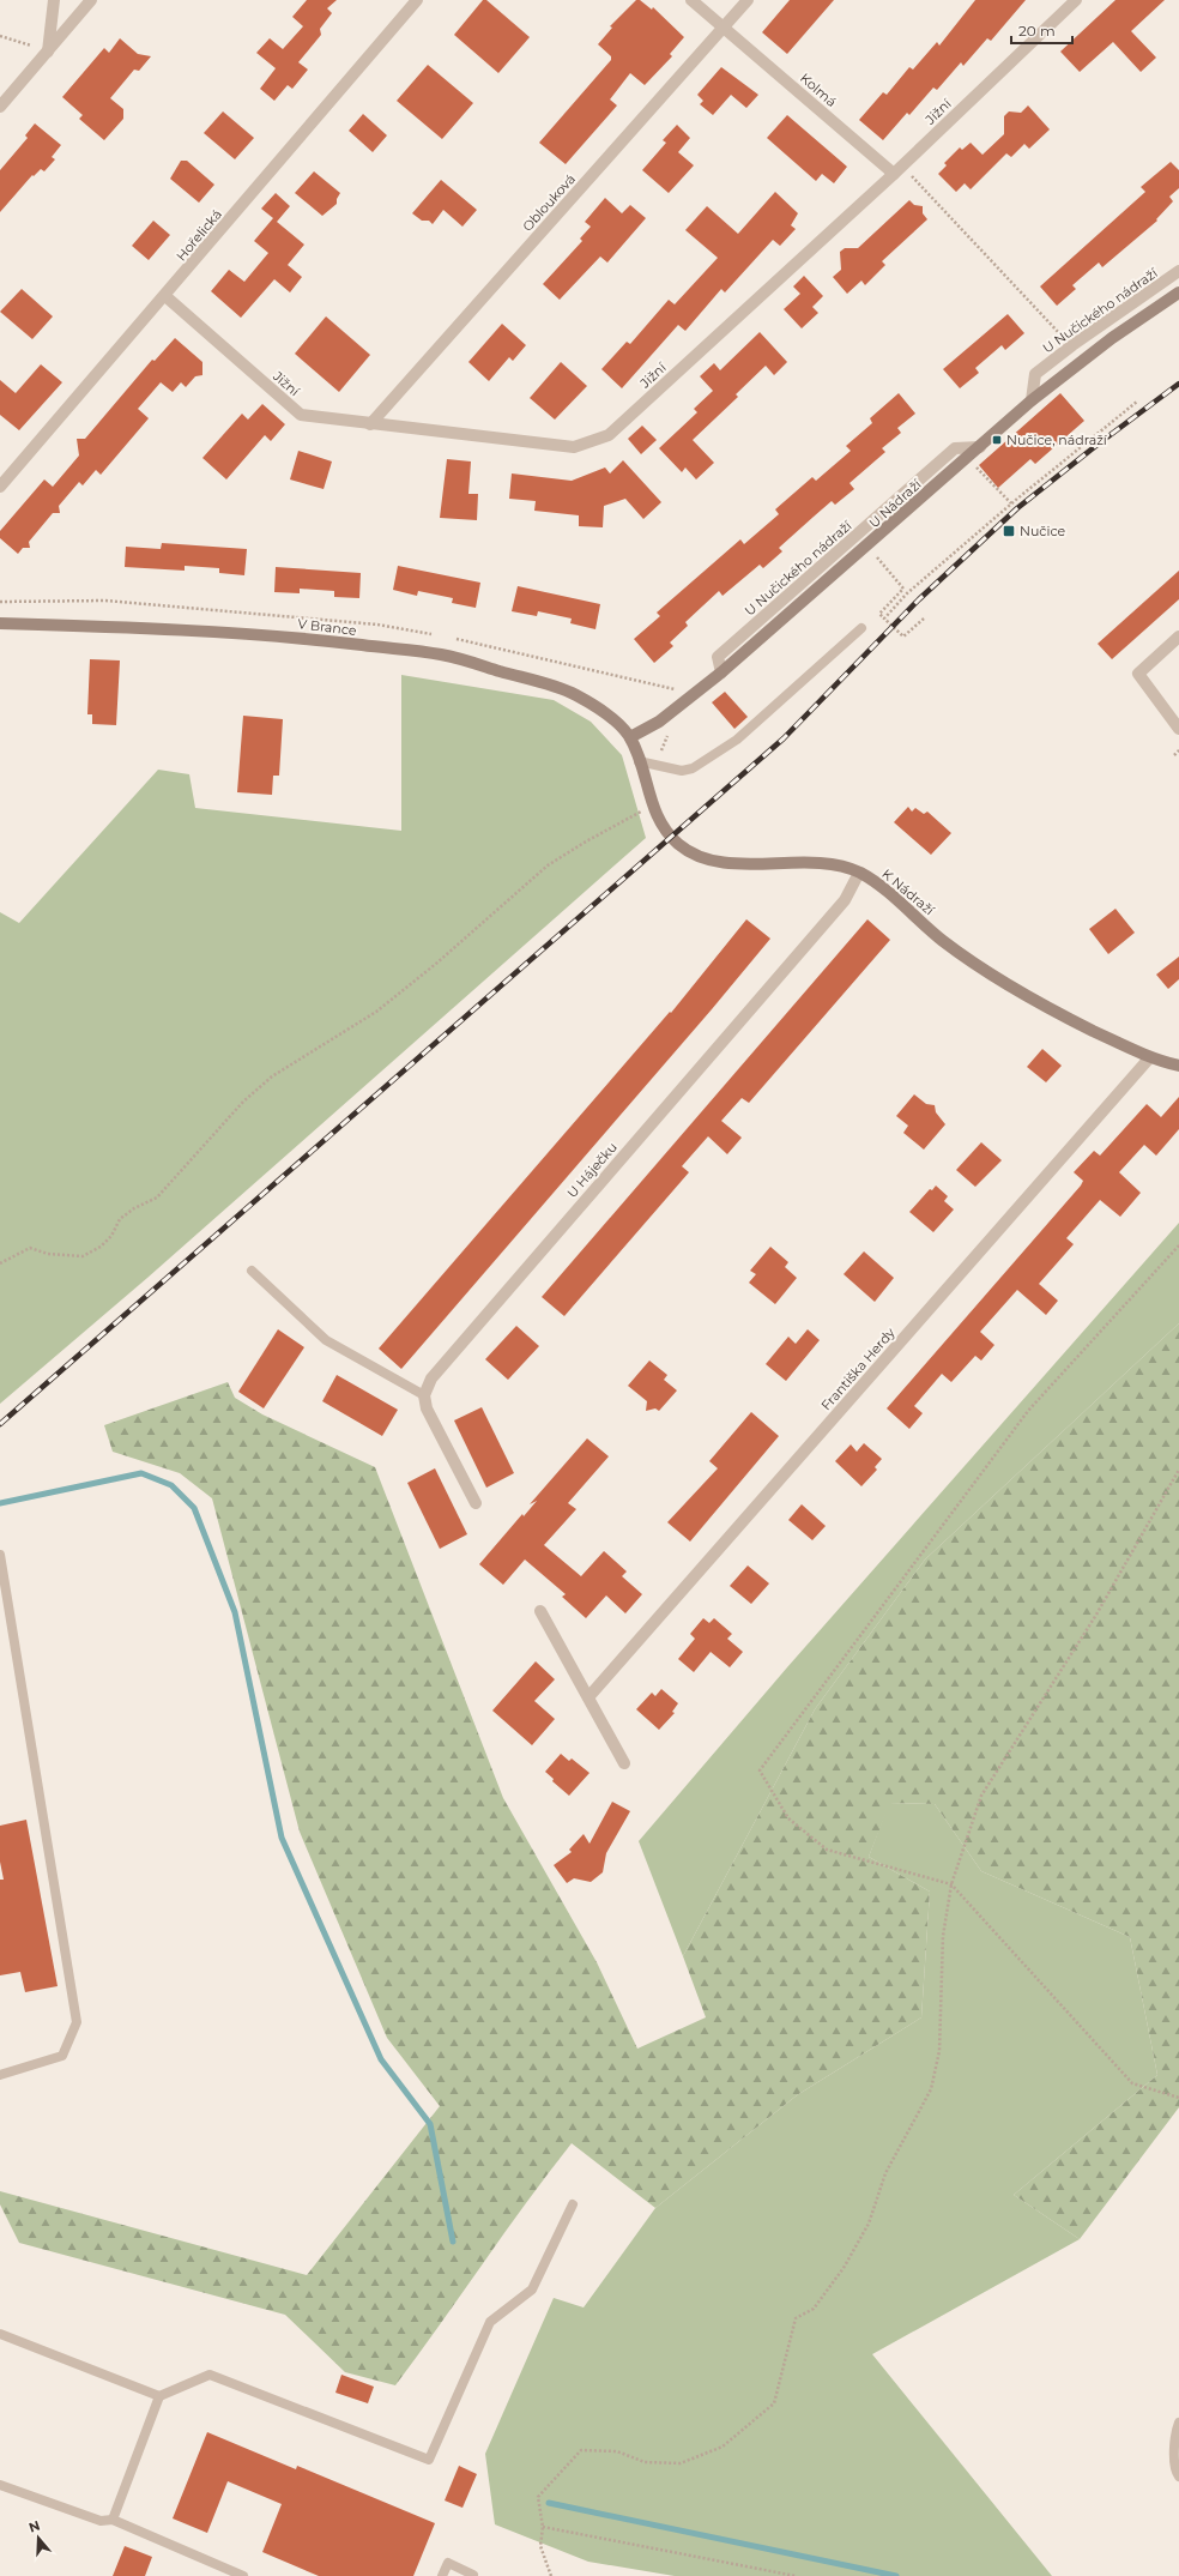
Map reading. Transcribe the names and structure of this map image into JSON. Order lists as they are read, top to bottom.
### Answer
{
  "streets": {
    "main road": ["U Nádraží", "V Brance", "K Nádraží"],
    "street": [
      "Kolmá",
      "Jižní",
      "Oblouková",
      "Hořelická",
      "U Nučického nádraží",
      "U Háječku",
      "Františka Herdy"
    ]
  },
  "crossings": [
    ["Kolmá", "Jižní"],
    ["Kolmá", "Oblouková"],
    ["Jižní", "Oblouková"],
    ["Jižní", "Hořelická"],
    ["U Nučického nádraží", "U Nádraží"],
    ["U Nádraží", "V Brance"],
    ["U Nádraží", "K Nádraží"],
    ["V Brance", "K Nádraží"],
    ["K Nádraží", "U Háječku"],
    ["K Nádraží", "Františka Herdy"]
  ],
  "places": {
    "transit": ["Nučice, nádraží", "Nučice"]
  },
  "scale_bar": "20 m",
  "north": "top"
}
